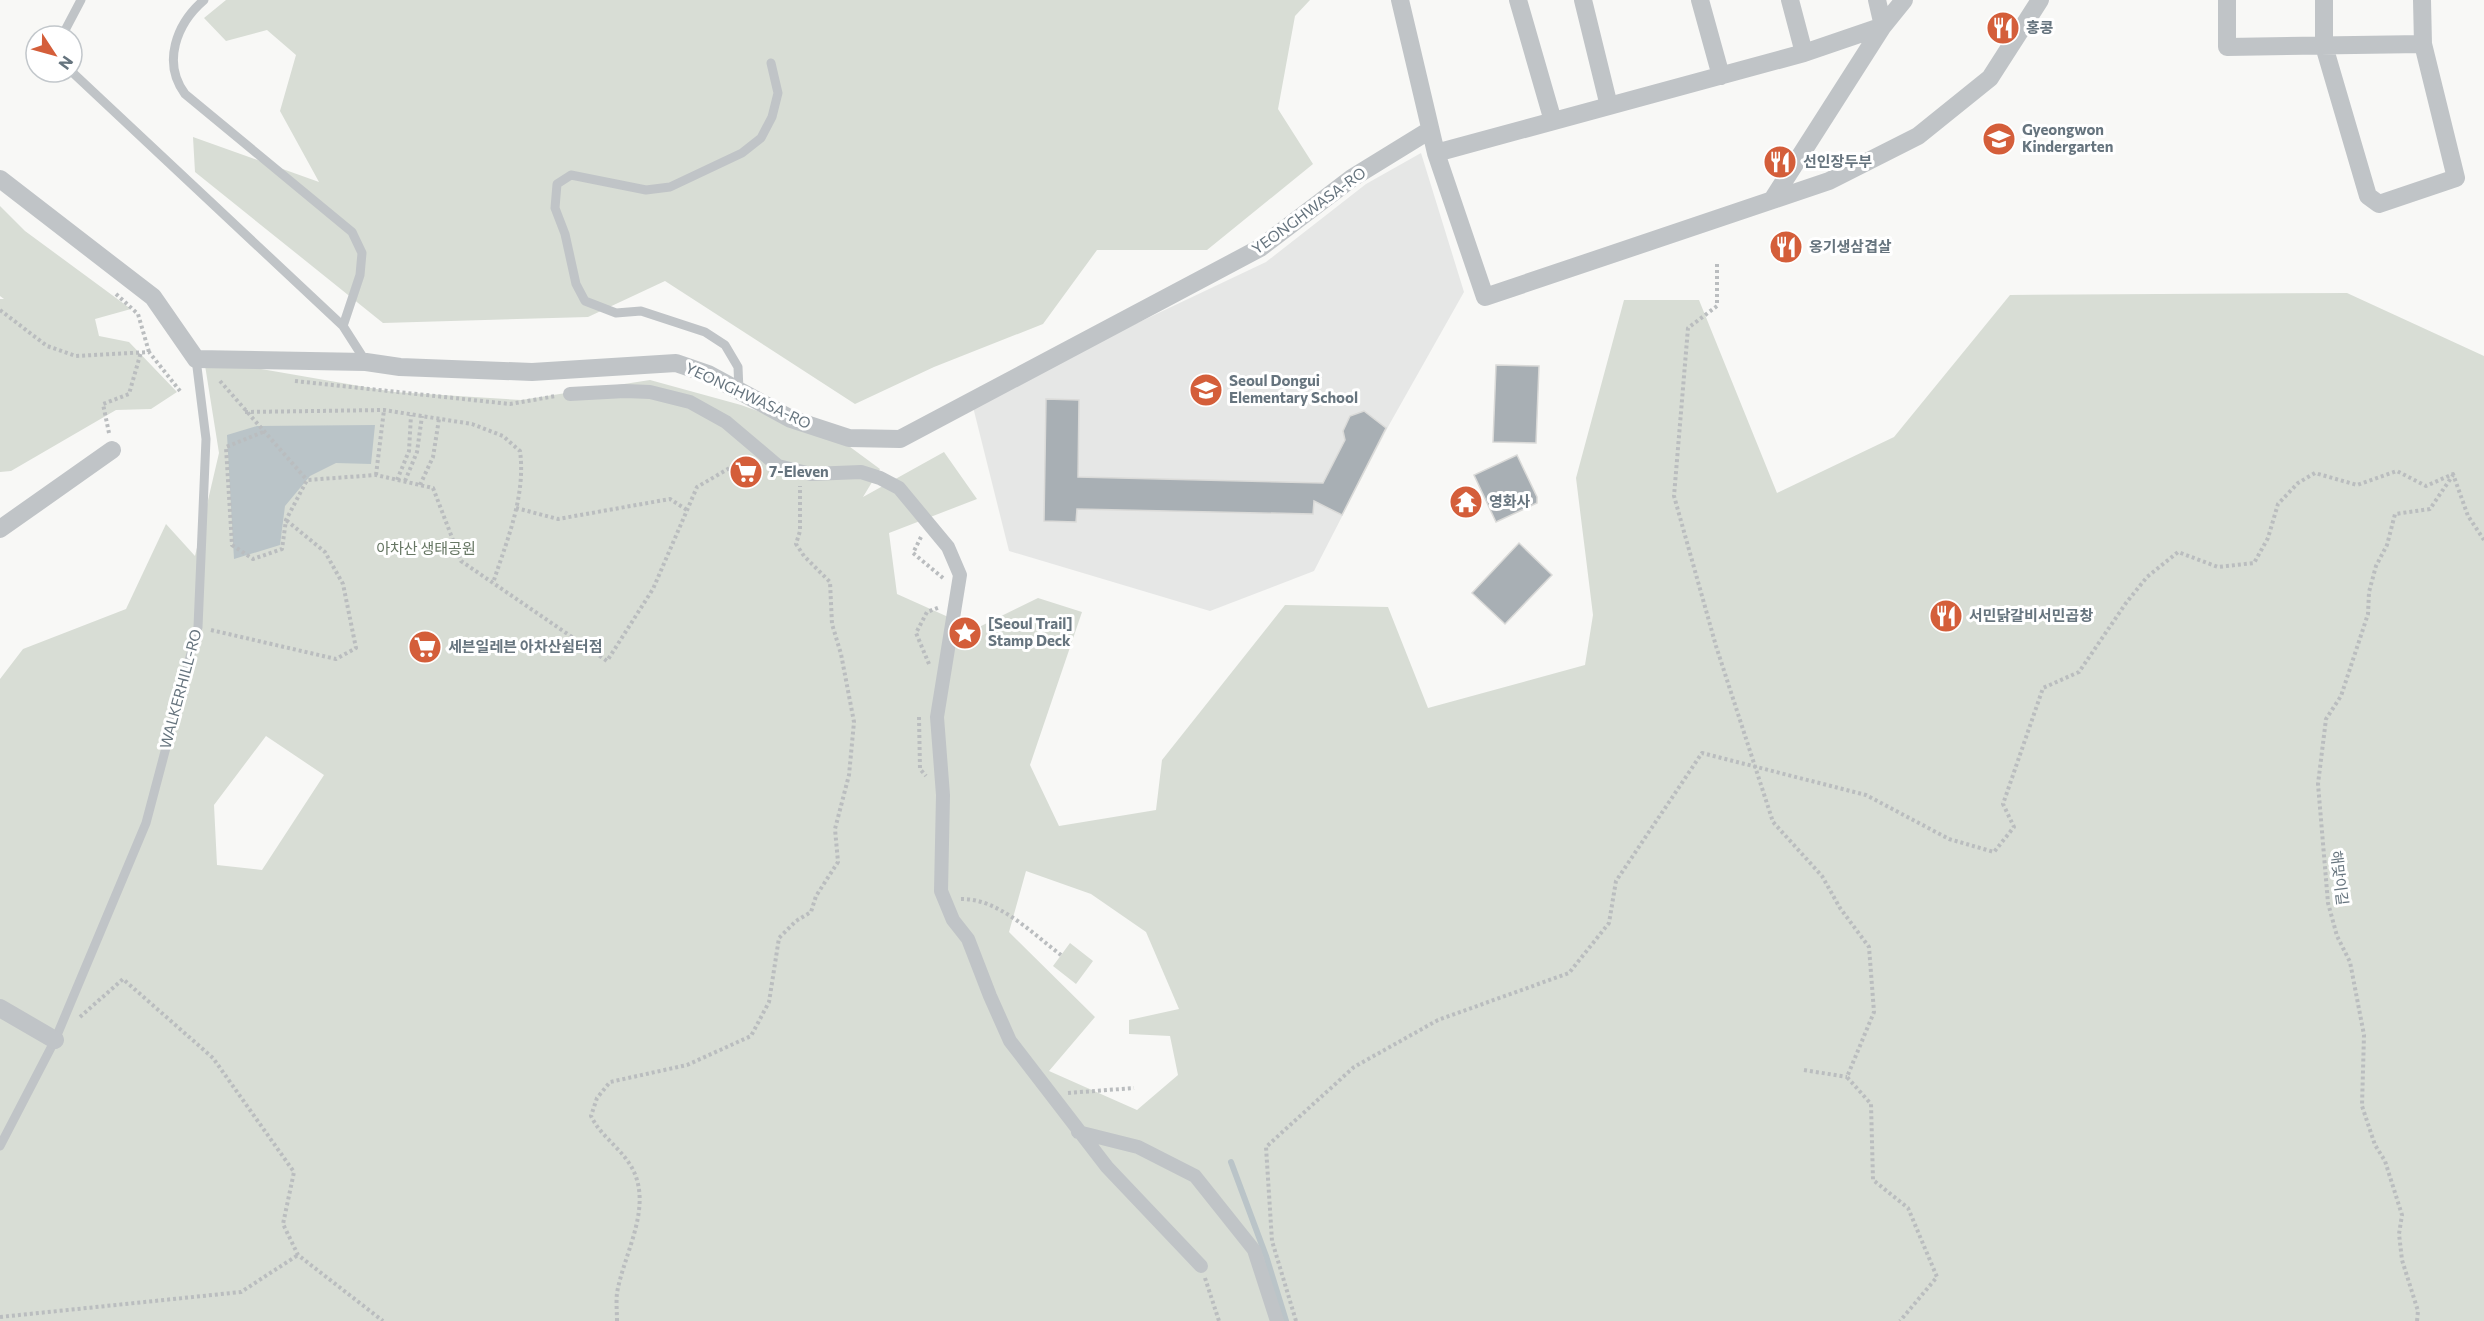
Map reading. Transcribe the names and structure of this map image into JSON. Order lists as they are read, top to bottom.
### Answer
{
  "streets": {
    "street": ["YEONGHWASA-RO", "WALKERHILL-RO"],
    "path": ["해맞이길"]
  },
  "crossings": [
    ["YEONGHWASA-RO", "WALKERHILL-RO"]
  ],
  "parks": ["아차산 생태공원"],
  "places": {
    "restaurant": [
      "홍콩",
      "선인장두부",
      "옹기생삼겹살",
      "서민닭갈비서민곱창"
    ],
    "school or university": ["Gyeongwon Kindergarten", "Seoul Dongui Elementary School"],
    "supermarket": ["7-Eleven", "세븐일레븐 아차산쉼터점"],
    "temple": ["영화사"],
    "place": ["[Seoul Trail] Stamp Deck"]
  },
  "north": "bottom right"
}
